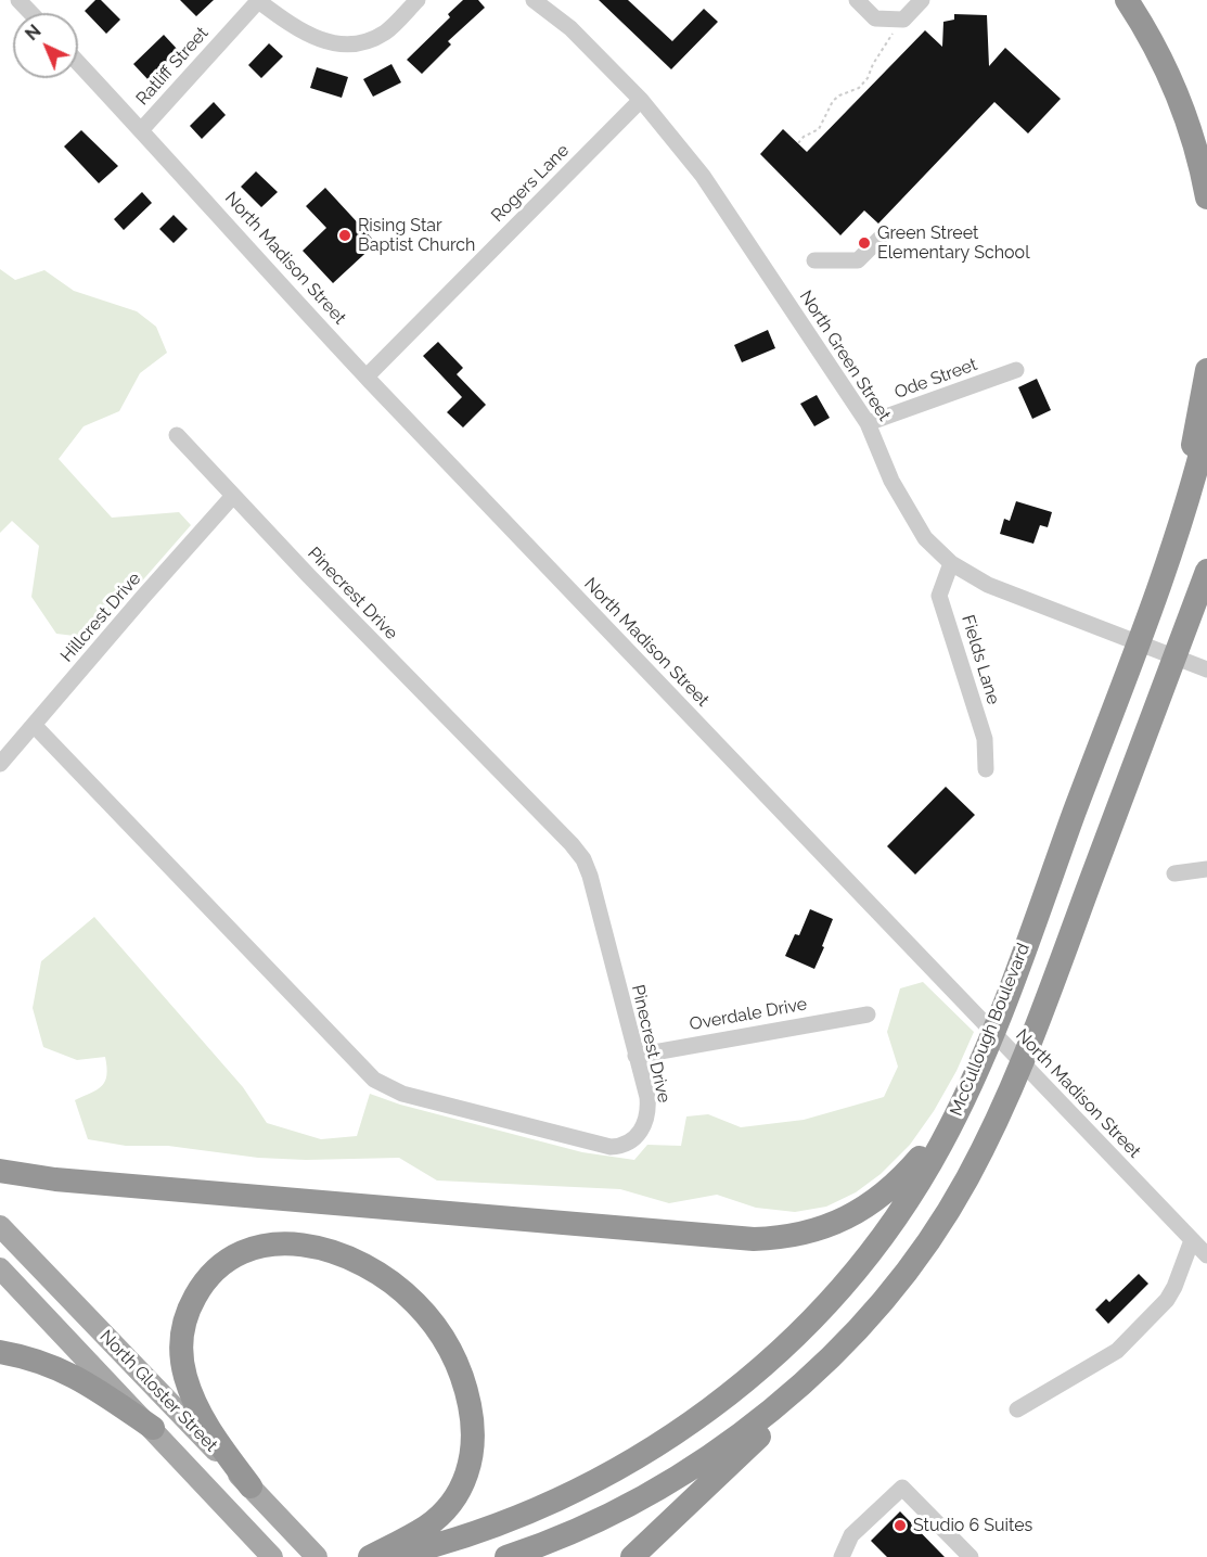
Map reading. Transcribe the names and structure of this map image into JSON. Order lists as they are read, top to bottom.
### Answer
{
  "streets": {
    "highway": ["McCullough Boulevard"],
    "main road": ["North Gloster Street"],
    "street": [
      "Ratliff Street",
      "Rogers Lane",
      "North Madison Street",
      "North Green Street",
      "Ode Street",
      "Pinecrest Drive",
      "Hillcrest Drive",
      "Fields Lane",
      "Overdale Drive"
    ]
  },
  "crossings": [
    ["Ratliff Street", "North Madison Street"],
    ["Rogers Lane", "North Madison Street"],
    ["Rogers Lane", "North Green Street"],
    ["North Green Street", "Ode Street"],
    ["North Green Street", "Fields Lane"],
    ["Pinecrest Drive", "Hillcrest Drive"],
    ["Pinecrest Drive", "Overdale Drive"]
  ],
  "places": ["Rising Star Baptist Church", "Green Street Elementary School", "Studio 6 Suites"],
  "north": "top left"
}
